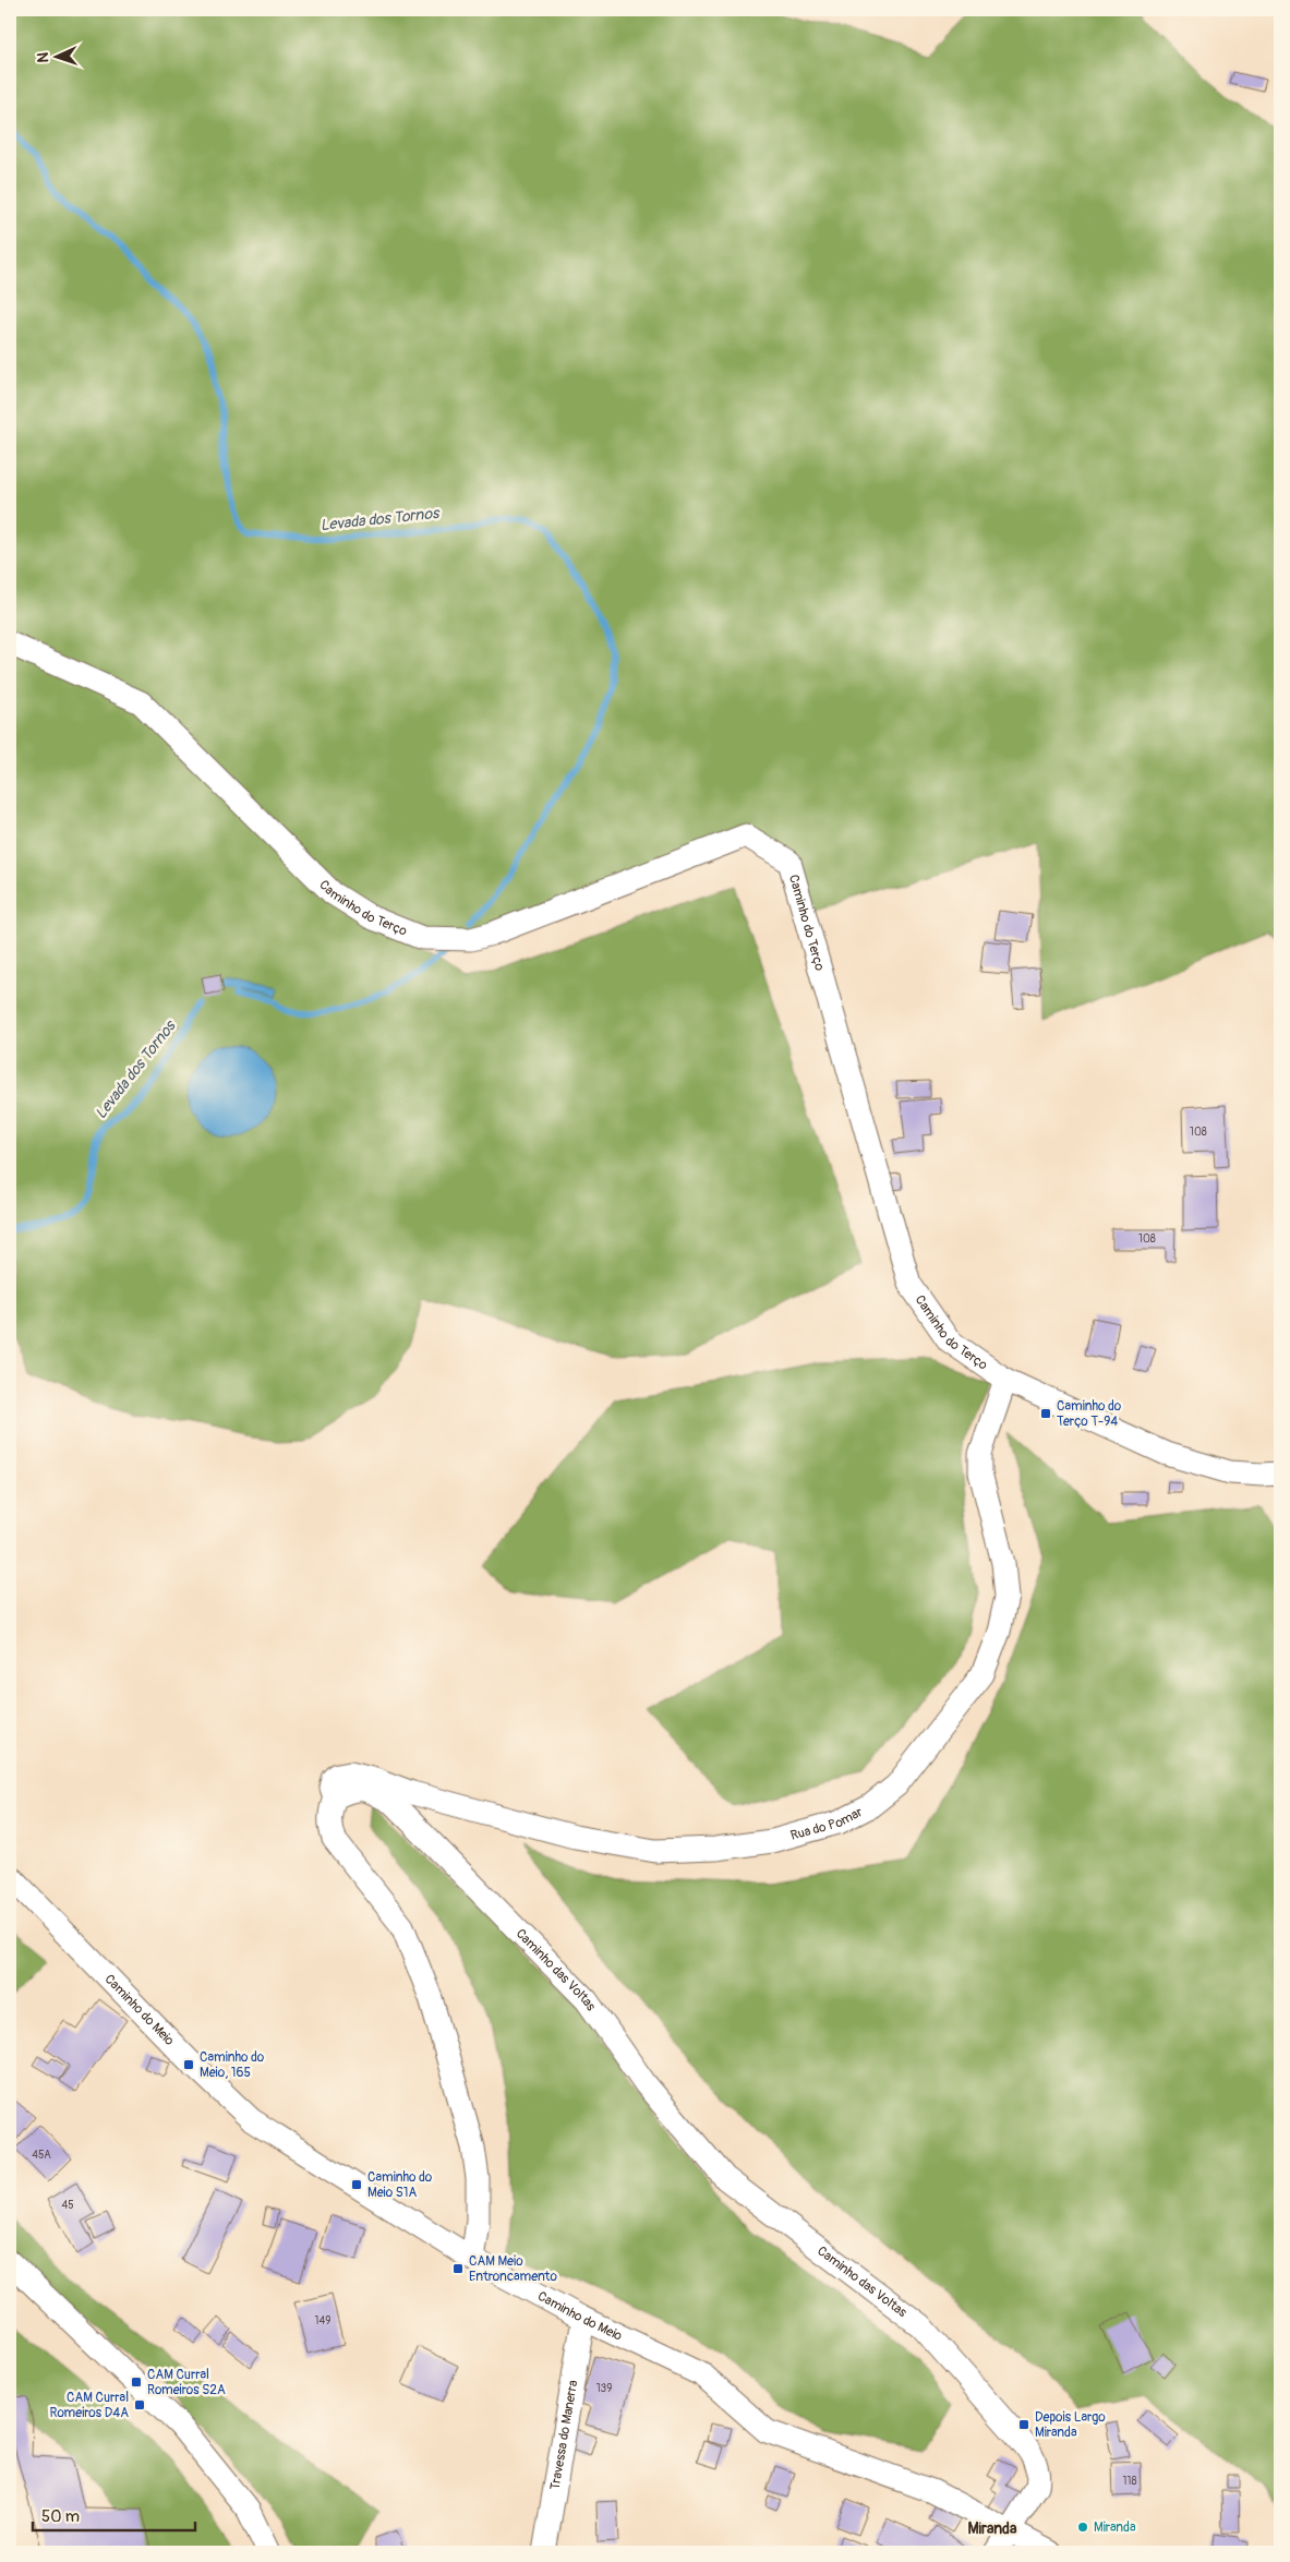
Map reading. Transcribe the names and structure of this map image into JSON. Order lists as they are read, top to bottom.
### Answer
{
  "streets": {
    "street": [
      "Caminho do Terço",
      "Rua do Pomar",
      "Caminho das Voltas",
      "Caminho do Meio",
      "Travessa do Manerra"
    ]
  },
  "crossings": [
    ["Caminho do Terço", "Rua do Pomar"],
    ["Rua do Pomar", "Caminho das Voltas"],
    ["Caminho das Voltas", "Caminho do Meio"],
    ["Caminho do Meio", "Travessa do Manerra"]
  ],
  "districts": ["Miranda"],
  "water": ["Levada dos Tornos"],
  "places": {
    "transit": [
      "Caminho do Terço T-94",
      "Caminho do Meio, 165",
      "Caminho do Meio S1A",
      "CAM Meio Entroncamento",
      "CAM Curral Romeiros S2A",
      "CAM Curral Romeiros D4A",
      "Depois Largo Miranda"
    ],
    "other": ["Miranda"]
  },
  "house_numbers": [
    "108",
    "108",
    "45A",
    "45",
    "149",
    "139",
    "118"
  ],
  "scale_bar": "50 m",
  "north": "left"
}
